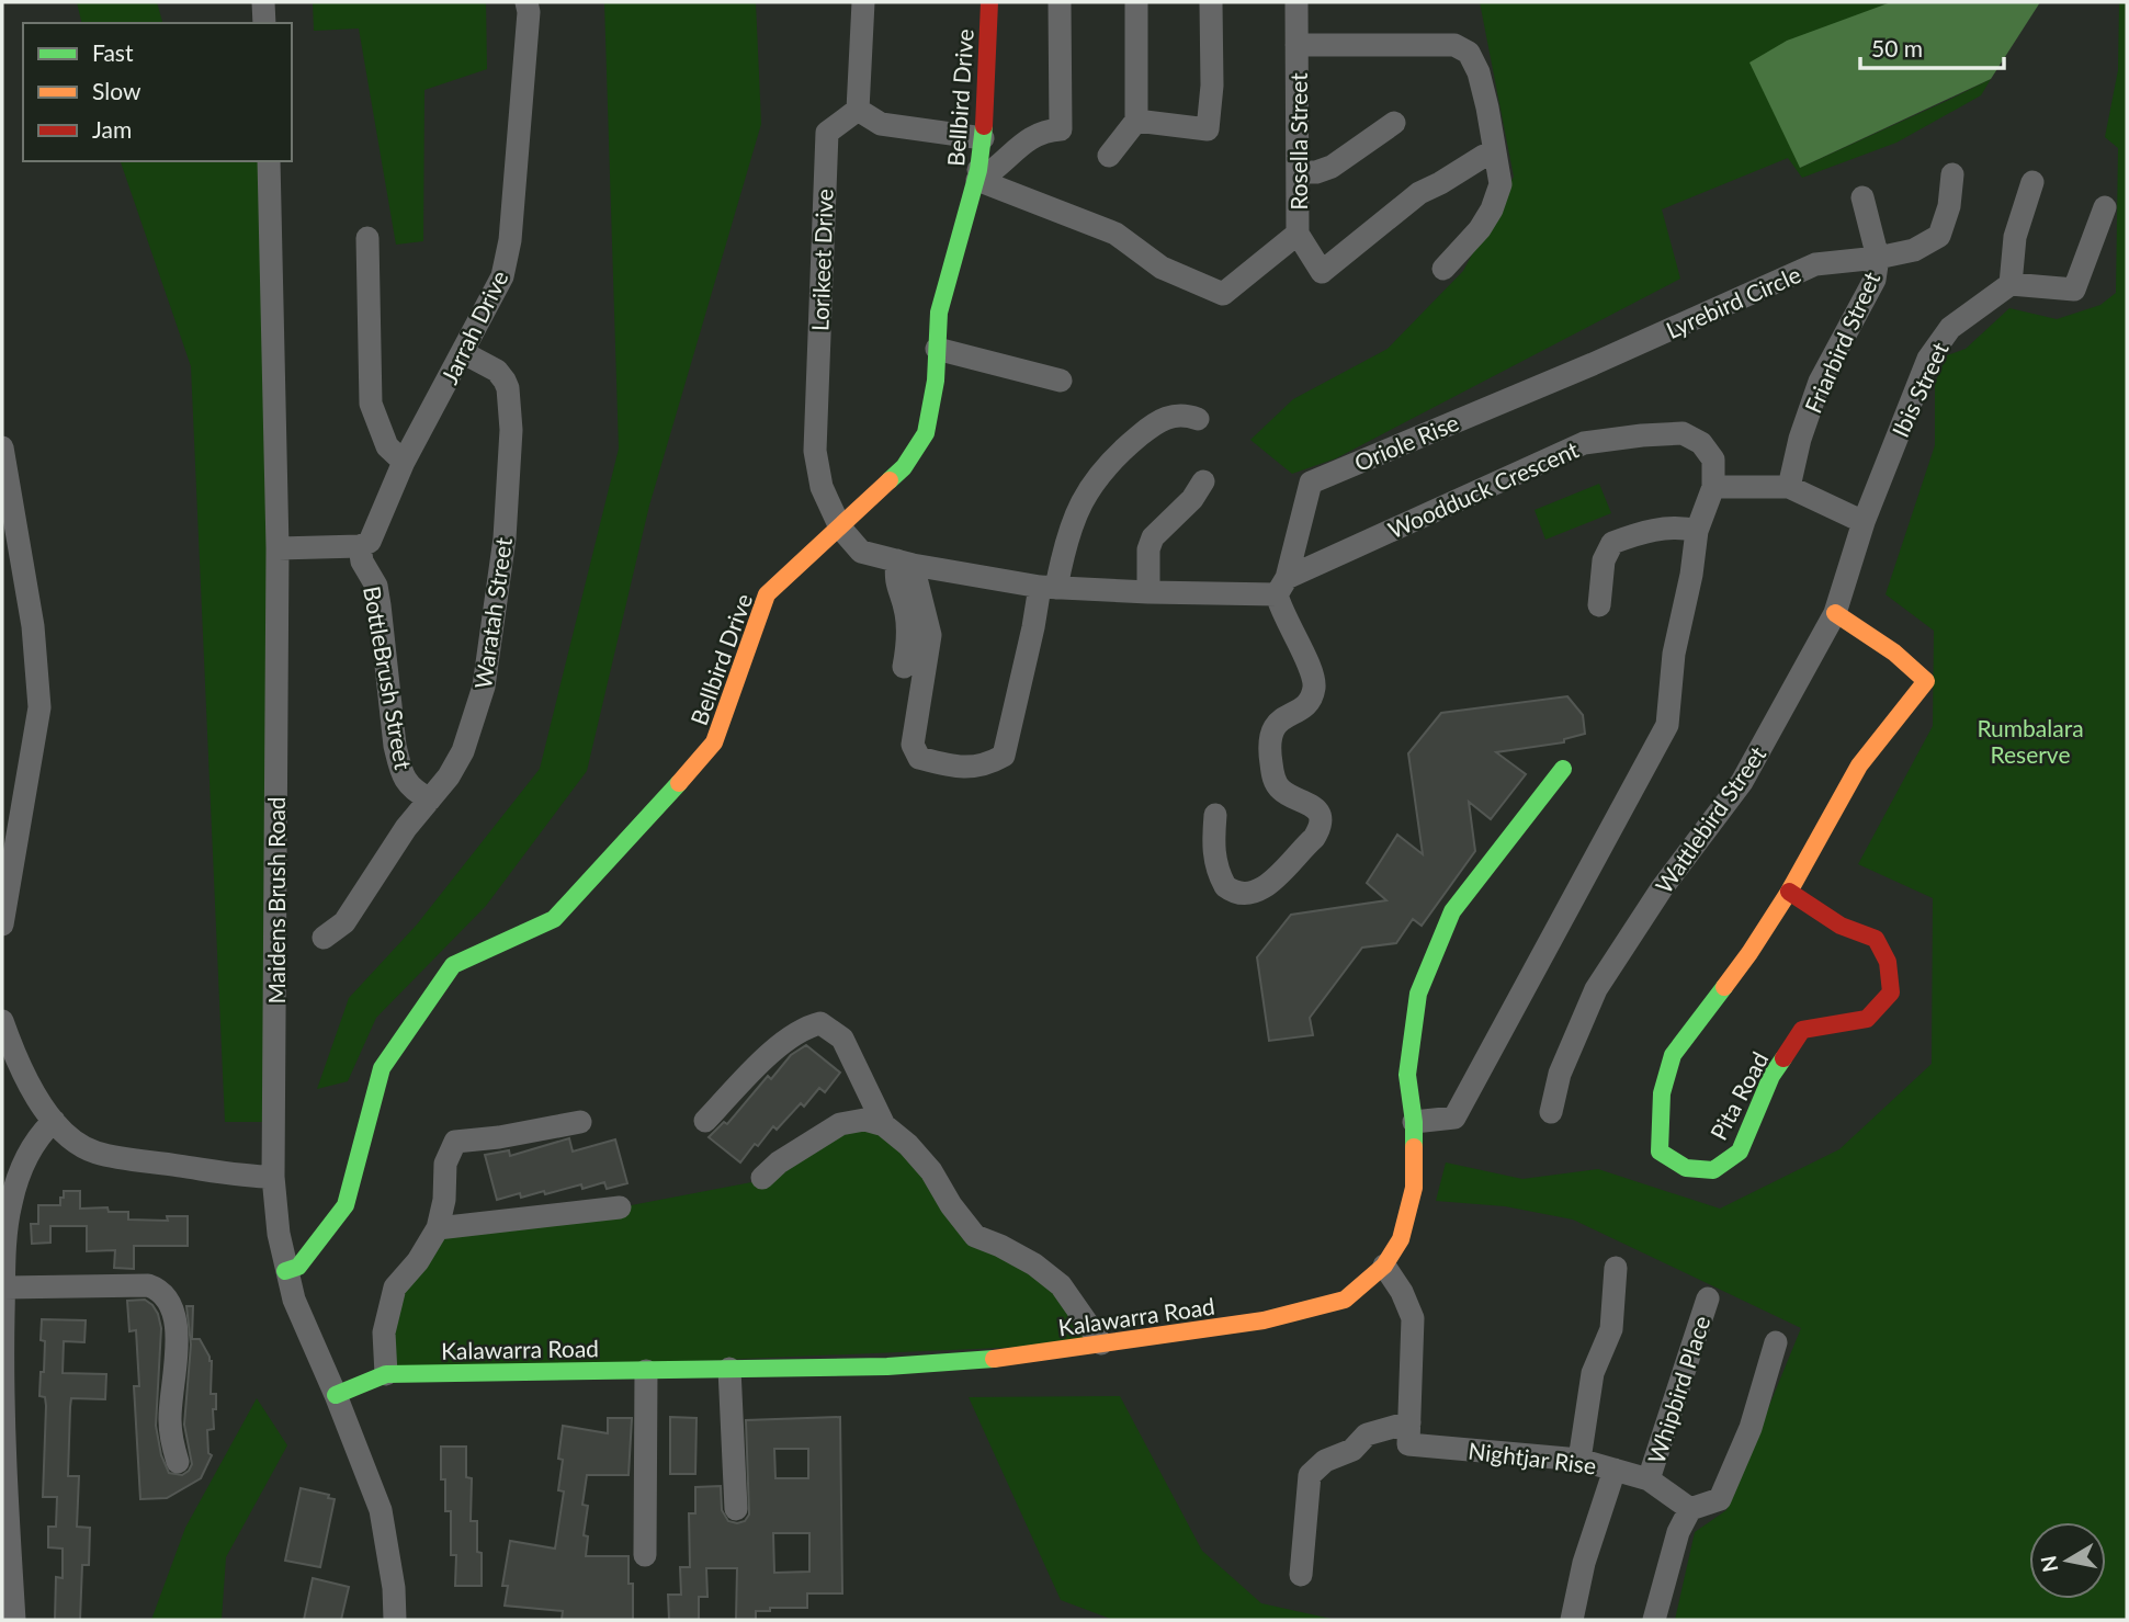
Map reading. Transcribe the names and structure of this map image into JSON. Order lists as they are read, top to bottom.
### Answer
{
  "streets": {
    "street": [
      "Bellbird Drive",
      "Rosella Street",
      "Lorikeet Drive",
      "Lyrebird Circle",
      "Jarrah Drive",
      "Friarbird Street",
      "Ibis Street",
      "Oriole Rise",
      "Woodduck Crescent",
      "Waratah Street",
      "BottleBrush Street",
      "Wattlebird Street",
      "Maidens Brush Road",
      "Pita Road",
      "Kalawarra Road",
      "Whipbird Place",
      "Nightjar Rise"
    ]
  },
  "crossings": [
    ["Bellbird Drive", "Rosella Street"],
    ["Bellbird Drive", "Lorikeet Drive"],
    ["Bellbird Drive", "Woodduck Crescent"],
    ["Bellbird Drive", "Maidens Brush Road"],
    ["Lorikeet Drive", "Woodduck Crescent"],
    ["Lyrebird Circle", "Friarbird Street"],
    ["Lyrebird Circle", "Oriole Rise"],
    ["Jarrah Drive", "Waratah Street"],
    ["Jarrah Drive", "BottleBrush Street"],
    ["Ibis Street", "Wattlebird Street"],
    ["Oriole Rise", "Woodduck Crescent"],
    ["Waratah Street", "BottleBrush Street"],
    ["Wattlebird Street", "Pita Road"],
    ["Maidens Brush Road", "Kalawarra Road"],
    ["Whipbird Place", "Nightjar Rise"]
  ],
  "parks": ["Rumbalara Reserve"],
  "legend": ["Fast", "Slow", "Jam"],
  "scale_bar": "50 m",
  "north": "left"
}
